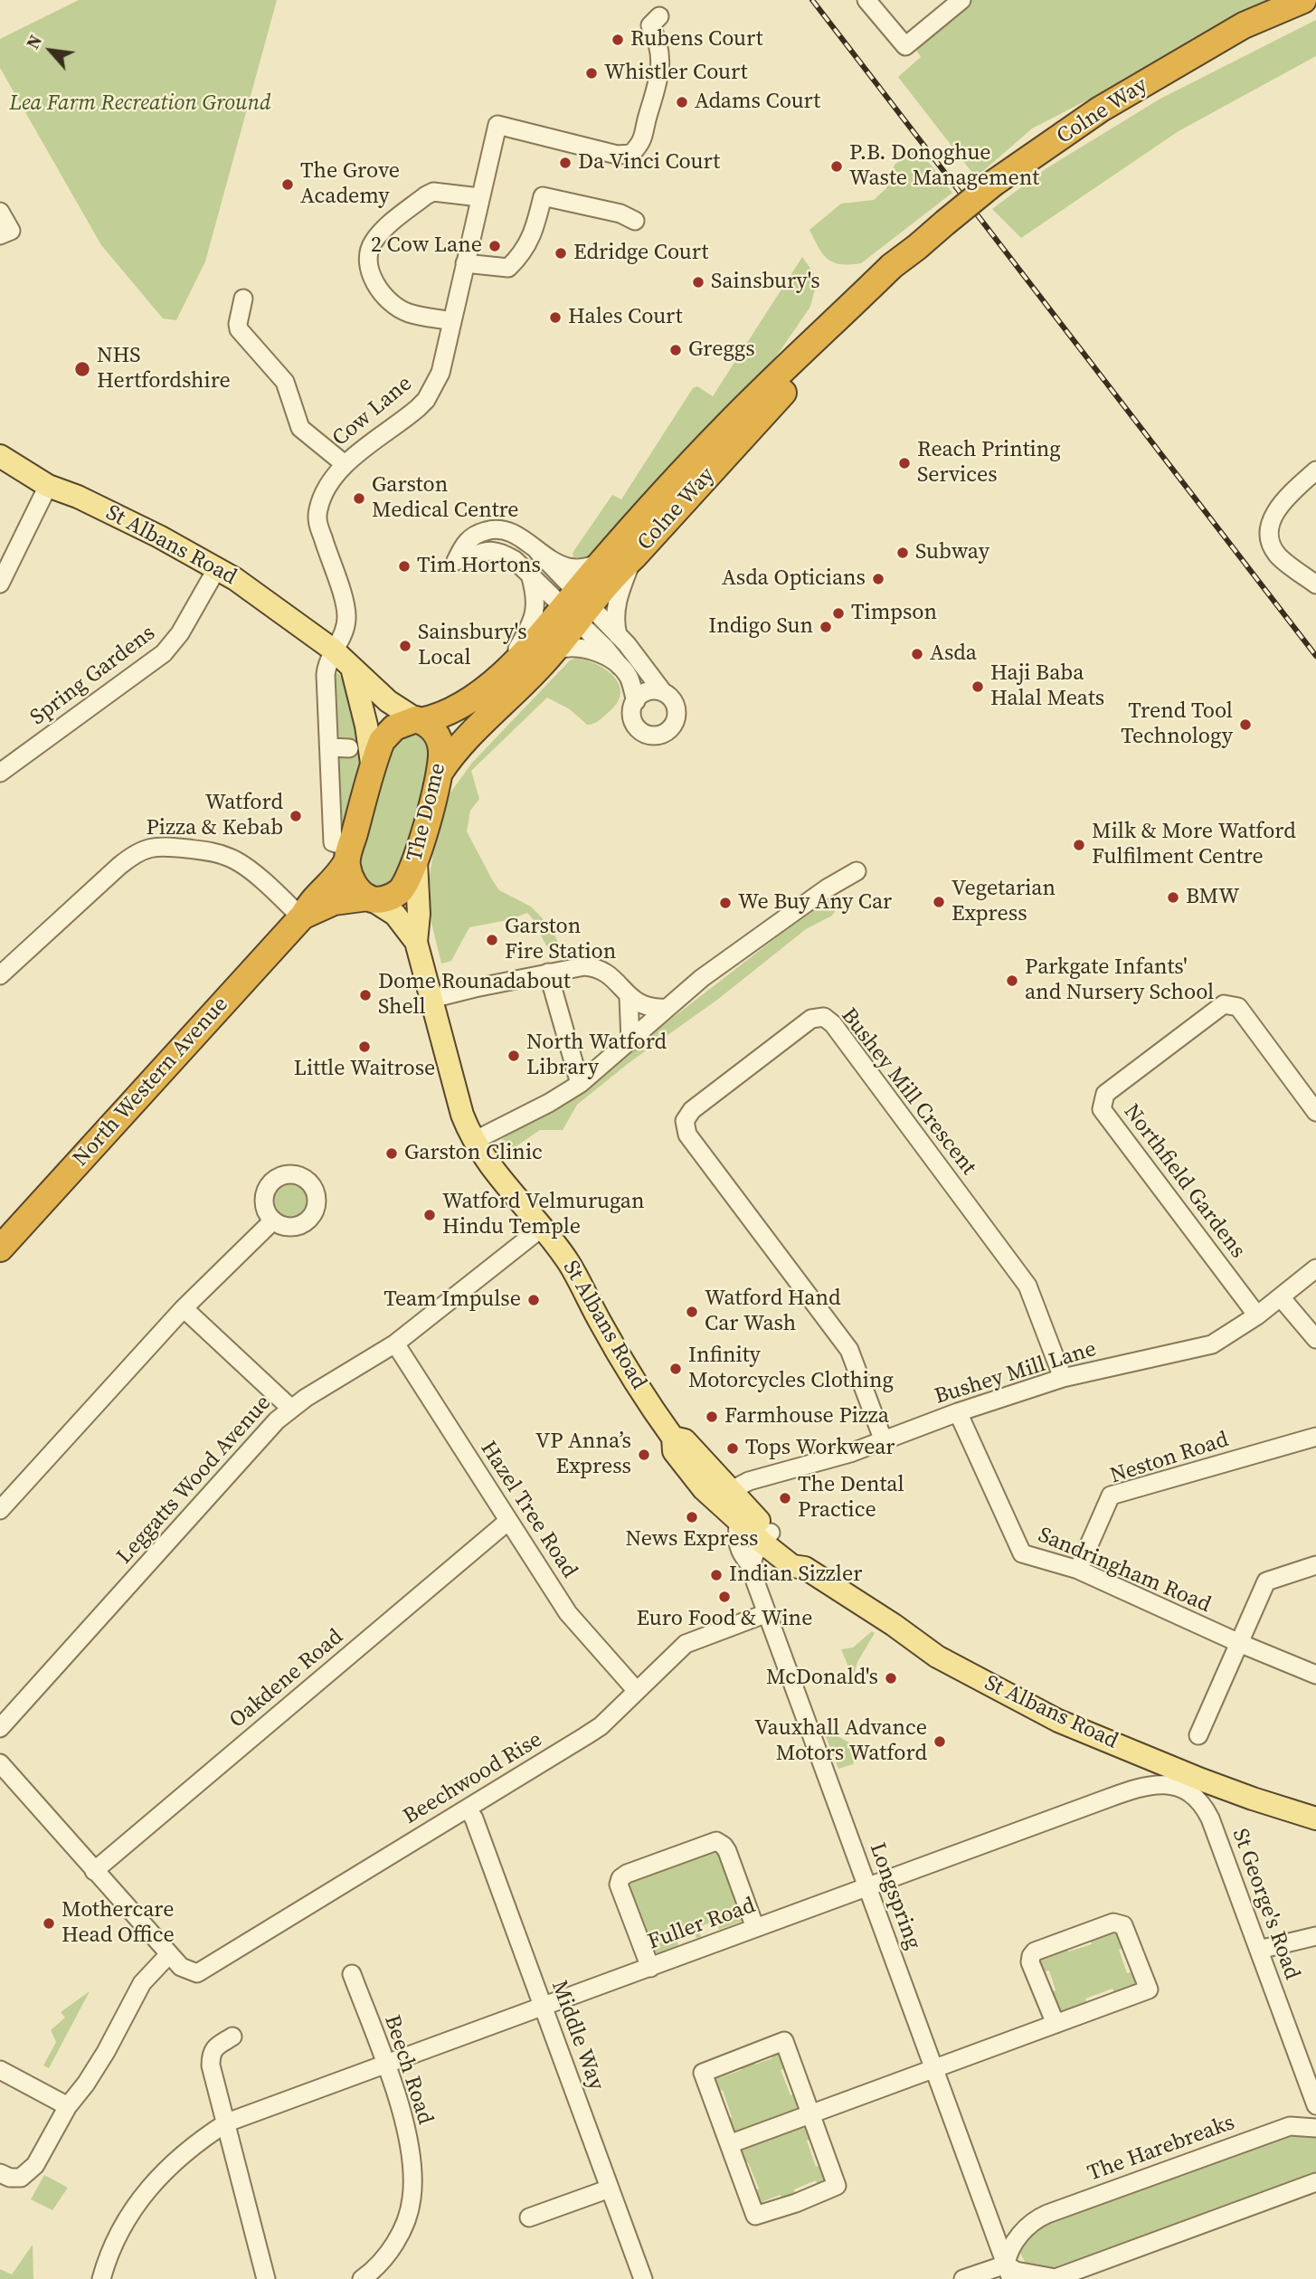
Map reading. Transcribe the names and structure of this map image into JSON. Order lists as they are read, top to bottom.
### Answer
{
  "streets": {
    "highway": ["Colne Way", "The Dome", "North Western Avenue"],
    "main road": ["St Albans Road"],
    "street": [
      "Cow Lane",
      "Spring Gardens",
      "Bushey Mill Crescent",
      "Northfield Gardens",
      "Bushey Mill Lane",
      "Neston Road",
      "Leggatts Wood Avenue",
      "Hazel Tree Road",
      "Sandringham Road",
      "Oakdene Road",
      "Beechwood Rise",
      "Longspring",
      "St George's Road",
      "Fuller Road",
      "Middle Way",
      "Beech Road",
      "The Harebreaks"
    ]
  },
  "crossings": [
    ["Colne Way", "St Albans Road"],
    ["Colne Way", "The Dome"],
    ["Cow Lane", "St Albans Road"],
    ["St Albans Road", "Spring Gardens"],
    ["St Albans Road", "The Dome"],
    ["St Albans Road", "North Western Avenue"],
    ["St Albans Road", "Bushey Mill Lane"],
    ["St Albans Road", "Leggatts Wood Avenue"],
    ["St Albans Road", "Longspring"],
    ["The Dome", "North Western Avenue"],
    ["Bushey Mill Crescent", "Bushey Mill Lane"],
    ["Northfield Gardens", "Bushey Mill Lane"],
    ["Bushey Mill Lane", "Sandringham Road"],
    ["Neston Road", "Sandringham Road"],
    ["Leggatts Wood Avenue", "Hazel Tree Road"],
    ["Hazel Tree Road", "Oakdene Road"],
    ["Hazel Tree Road", "Beechwood Rise"],
    ["Beechwood Rise", "Longspring"],
    ["Beechwood Rise", "Middle Way"],
    ["Longspring", "Fuller Road"],
    ["Longspring", "The Harebreaks"],
    ["St George's Road", "Fuller Road"],
    ["Fuller Road", "Middle Way"],
    ["Fuller Road", "Beech Road"]
  ],
  "parks": ["Lea Farm Recreation Ground"],
  "places": [
    "Rubens Court",
    "Whistler Court",
    "Adams Court",
    "Da Vinci Court",
    "P.B. Donoghue Waste Management",
    "The Grove Academy",
    "2 Cow Lane",
    "Edridge Court",
    "Sainsbury's",
    "Hales Court",
    "Greggs",
    "NHS Hertfordshire",
    "Reach Printing Services",
    "Garston Medical Centre",
    "Subway",
    "Tim Hortons",
    "Asda Opticians",
    "Timpson",
    "Indigo Sun",
    "Sainsbury's Local",
    "Asda",
    "Haji Baba Halal Meats",
    "Trend Tool Technology",
    "Watford Pizza & Kebab",
    "Milk & More Watford Fulfilment Centre",
    "BMW",
    "Vegetarian Express",
    "We Buy Any Car",
    "Garston Fire Station",
    "Parkgate Infants' and Nursery School",
    "Dome Rounadabout Shell",
    "Little Waitrose",
    "North Watford Library",
    "Garston Clinic",
    "Watford Velmurugan Hindu Temple",
    "Team Impulse",
    "Watford Hand Car Wash",
    "Infinity Motorcycles Clothing",
    "Farmhouse Pizza",
    "Tops Workwear",
    "VP Anna’s Express",
    "The Dental Practice",
    "News Express",
    "Indian Sizzler",
    "Euro Food & Wine",
    "McDonald's",
    "Vauxhall Advance Motors Watford",
    "Mothercare Head Office"
  ],
  "north": "top left"
}
